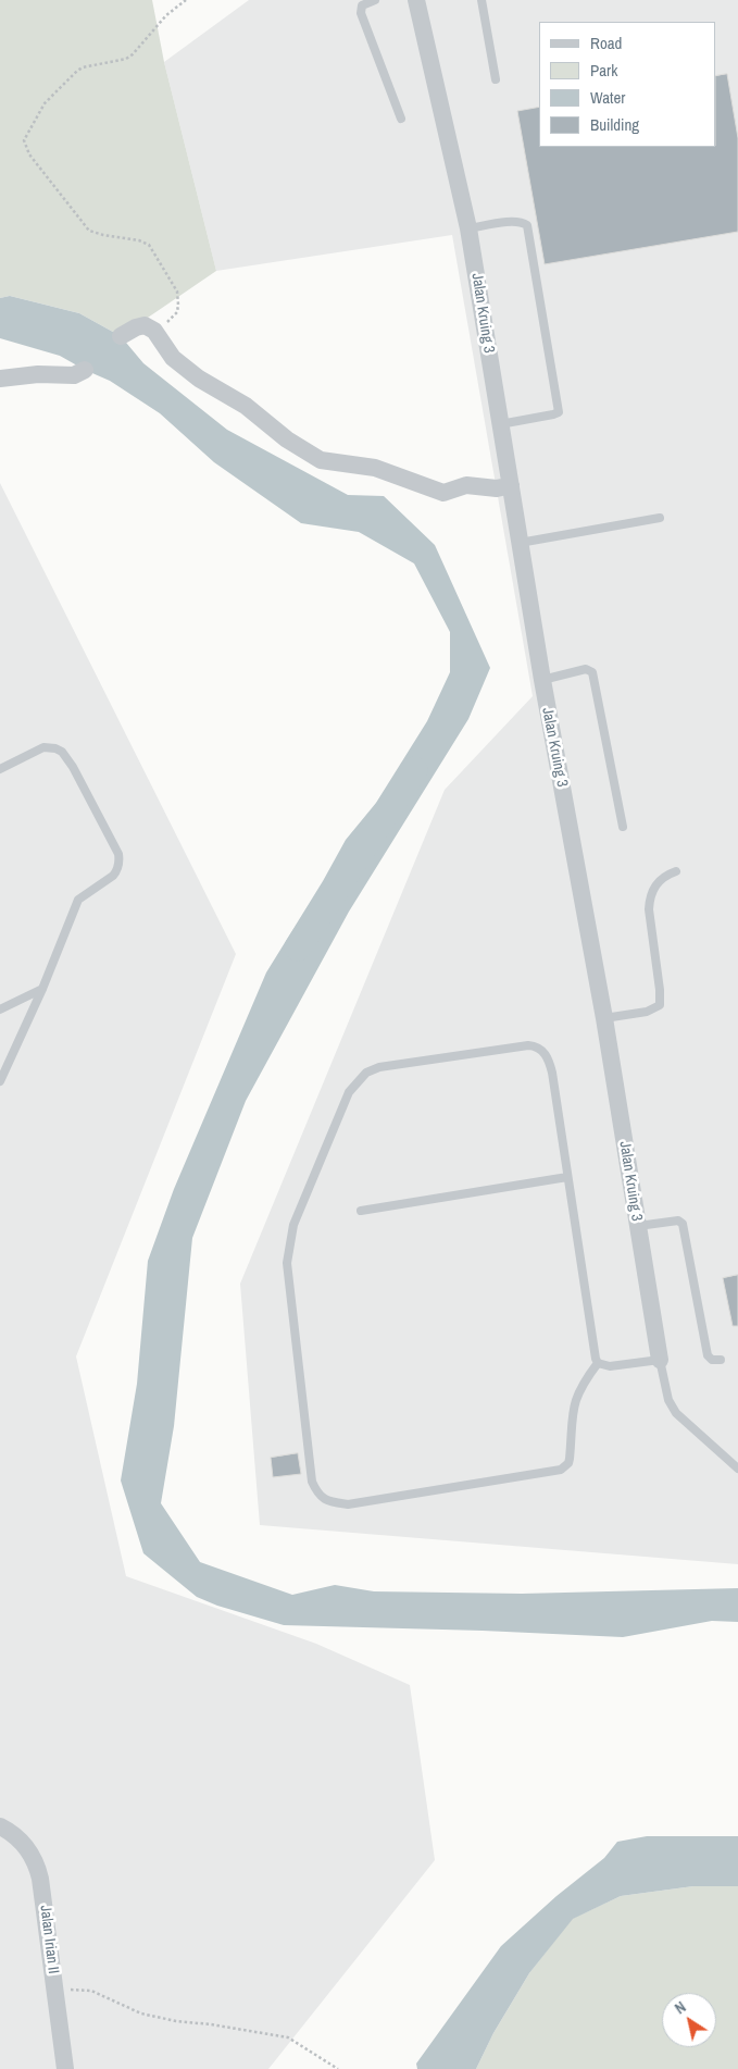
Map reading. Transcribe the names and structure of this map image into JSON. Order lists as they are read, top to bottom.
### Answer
{
  "streets": {
    "street": ["Jalan Kruing 3", "Jalan Irian II"]
  },
  "legend": [
    "Road",
    "Park",
    "Water",
    "Building"
  ],
  "north": "top left"
}
